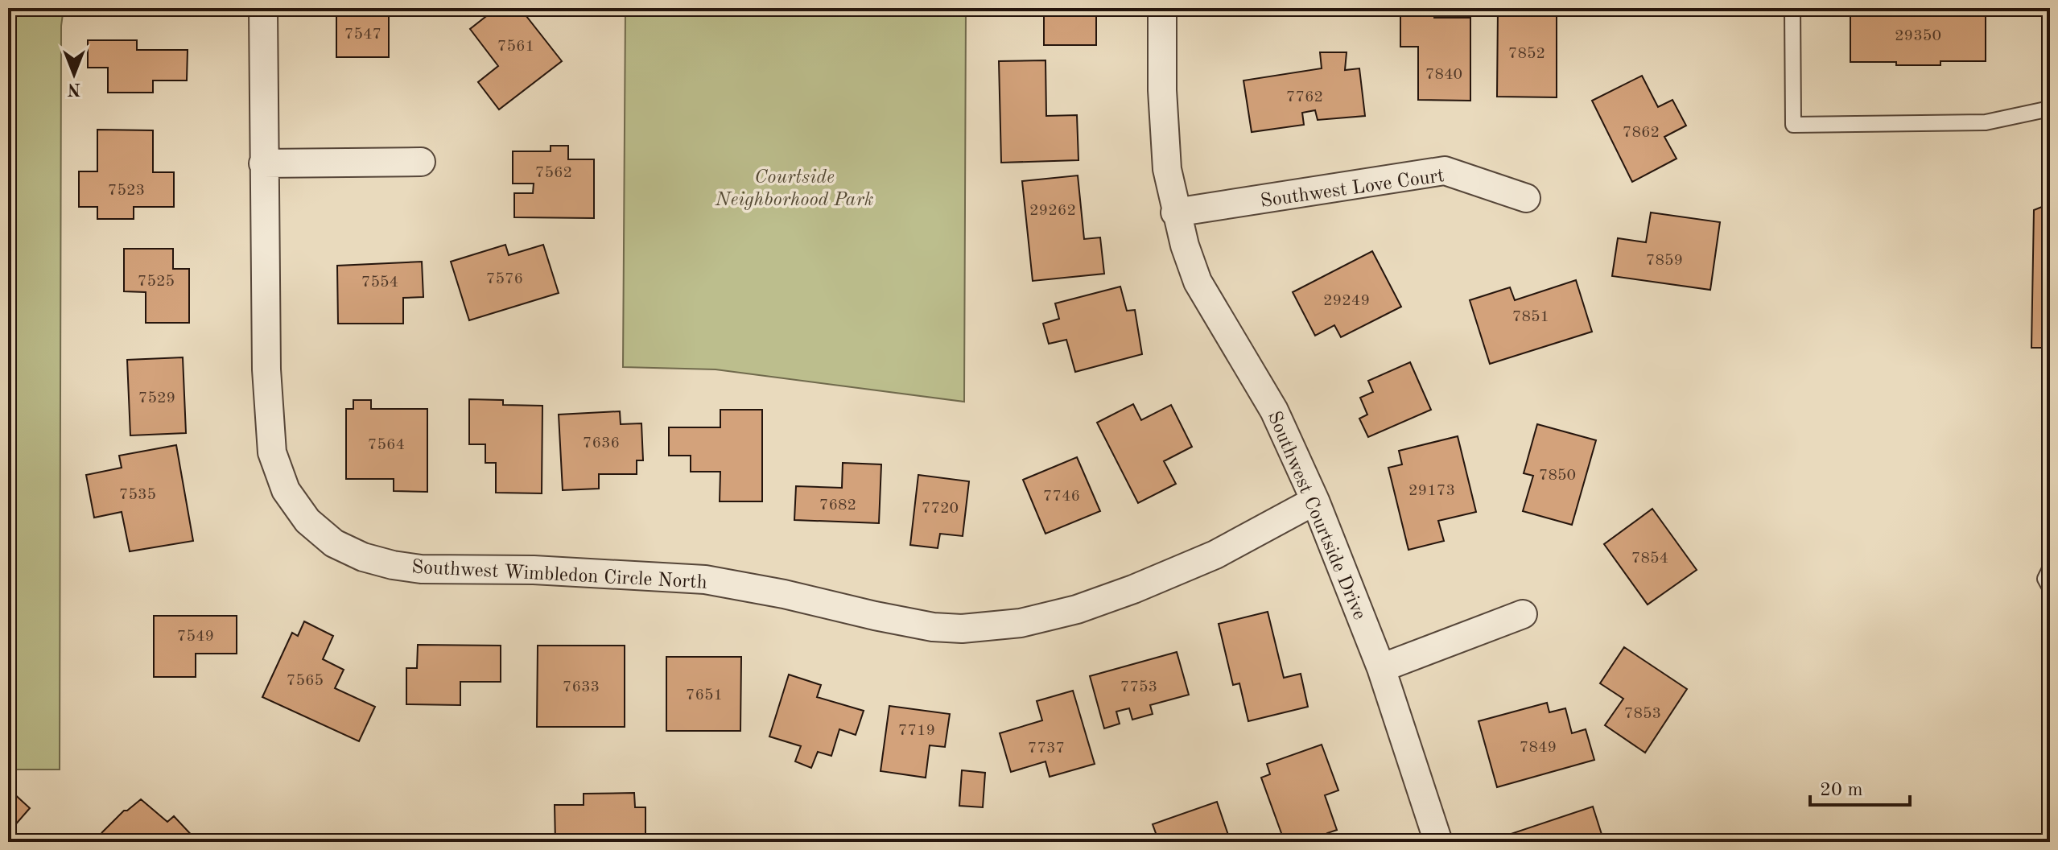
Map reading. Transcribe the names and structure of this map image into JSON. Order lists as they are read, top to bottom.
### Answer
{
  "streets": {
    "street": ["Southwest Love Court", "Southwest Courtside Drive", "Southwest Wimbledon Circle North"]
  },
  "crossings": [
    ["Southwest Love Court", "Southwest Courtside Drive"],
    ["Southwest Courtside Drive", "Southwest Wimbledon Circle North"]
  ],
  "parks": ["Courtside Neighborhood Park"],
  "house_numbers": [
    "7547",
    "29350",
    "7561",
    "7852",
    "7840",
    "7762",
    "7862",
    "7562",
    "7523",
    "29262",
    "7859",
    "7576",
    "7525",
    "7554",
    "29249",
    "7851",
    "7529",
    "7636",
    "7564",
    "7850",
    "29173",
    "7535",
    "7746",
    "7682",
    "7720",
    "7854",
    "7549",
    "7565",
    "7633",
    "7753",
    "7651",
    "7853",
    "7719",
    "7849",
    "7737"
  ],
  "scale_bar": "20 m",
  "north": "bottom"
}
